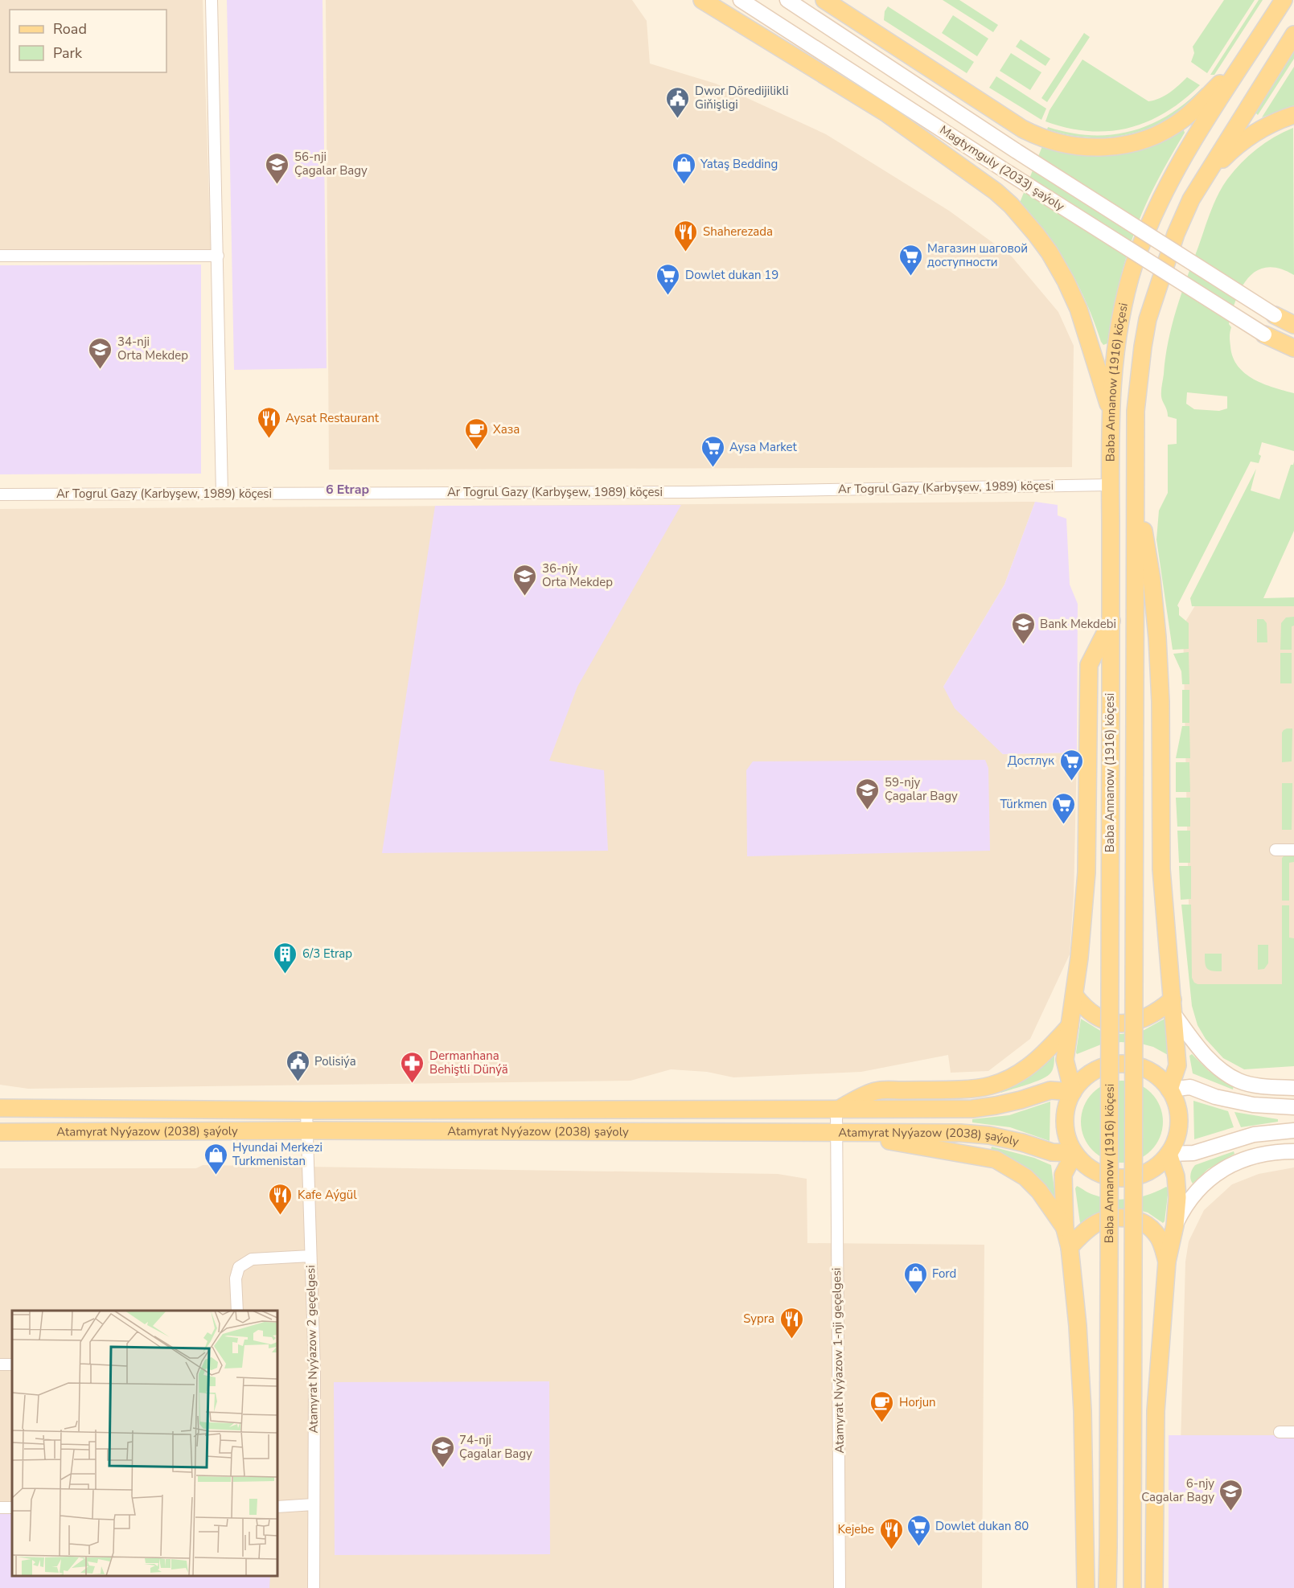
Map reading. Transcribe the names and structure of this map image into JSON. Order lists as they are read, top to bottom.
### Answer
{
  "streets": {
    "main road": ["Magtymguly (2033) şaýoly", "Baba Annanow (1916) köçesi", "Atamyrat Nyýazow (2038) şaýoly"],
    "street": ["Ar Togrul Gazy (Karbyşew, 1989) köçesi", "Atamyrat Nyýazow 2 geçelgesi", "Atamyrat Nyýazow 1-nji geçelgesi"]
  },
  "crossings": [
    ["Baba Annanow (1916) köçesi", "Ar Togrul Gazy (Karbyşew, 1989) köçesi"],
    ["Atamyrat Nyýazow (2038) şaýoly", "Atamyrat Nyýazow 2 geçelgesi"],
    ["Atamyrat Nyýazow (2038) şaýoly", "Atamyrat Nyýazow 1-nji geçelgesi"]
  ],
  "districts": ["6 Etrap"],
  "places": {
    "public building": ["Dwor Döredijilikli Giňişligi", "Polisiýa"],
    "school or university": [
      "56-nji Çagalar Bagy",
      "34-nji Orta Mekdep",
      "36-njy Orta Mekdep",
      "Bank Mekdebi",
      "59-njy Çagalar Bagy",
      "74-nji Çagalar Bagy",
      "6-njy Cagalar Bagy"
    ],
    "shop": ["Yataş Bedding", "Hyundai Merkezi Turkmenistan", "Ford"],
    "restaurant": [
      "Shaherezada",
      "Aysat Restaurant",
      "Kafe Aýgül",
      "Sypra",
      "Kejebe"
    ],
    "supermarket": [
      "Магазин шаговой доступности",
      "Dowlet dukan 19",
      "Aysa Market",
      "Достлук",
      "Türkmen",
      "Dowlet dukan 80"
    ],
    "cafe": ["Хаза", "Horjun"],
    "building": ["6/3 Etrap"],
    "pharmacy": ["Dermanhana Behiştli Dünýä"]
  },
  "legend": ["Road", "Park"]
}
